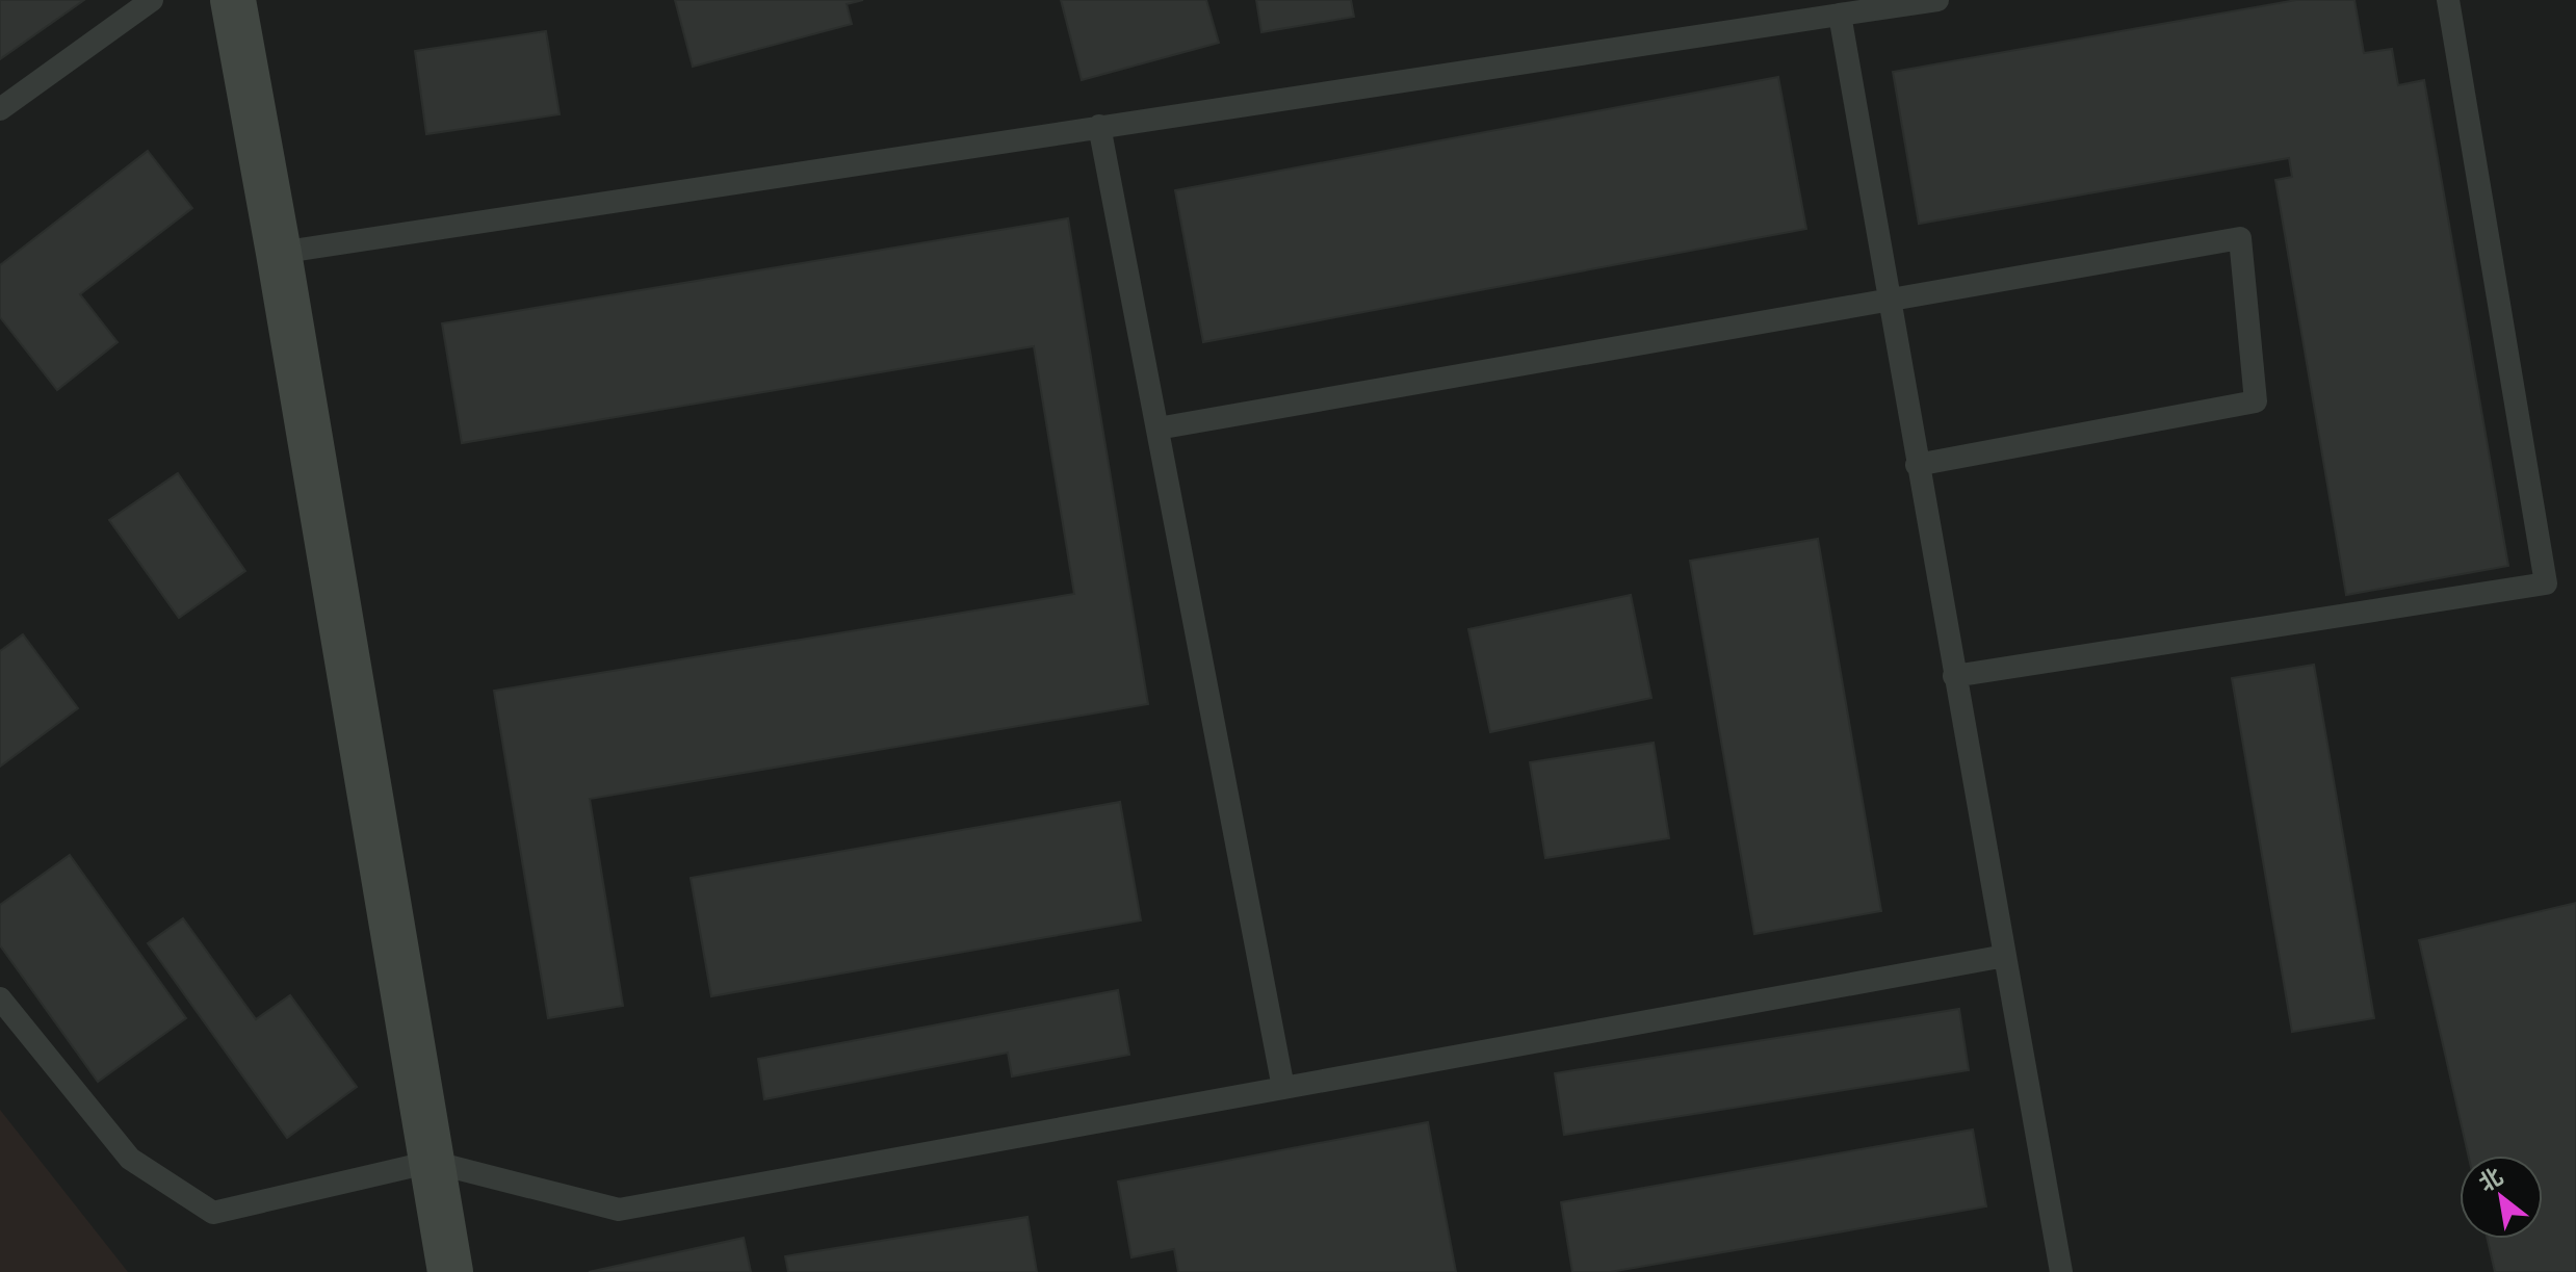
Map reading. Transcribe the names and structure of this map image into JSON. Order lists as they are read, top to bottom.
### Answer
{
  "north": "top left"
}
